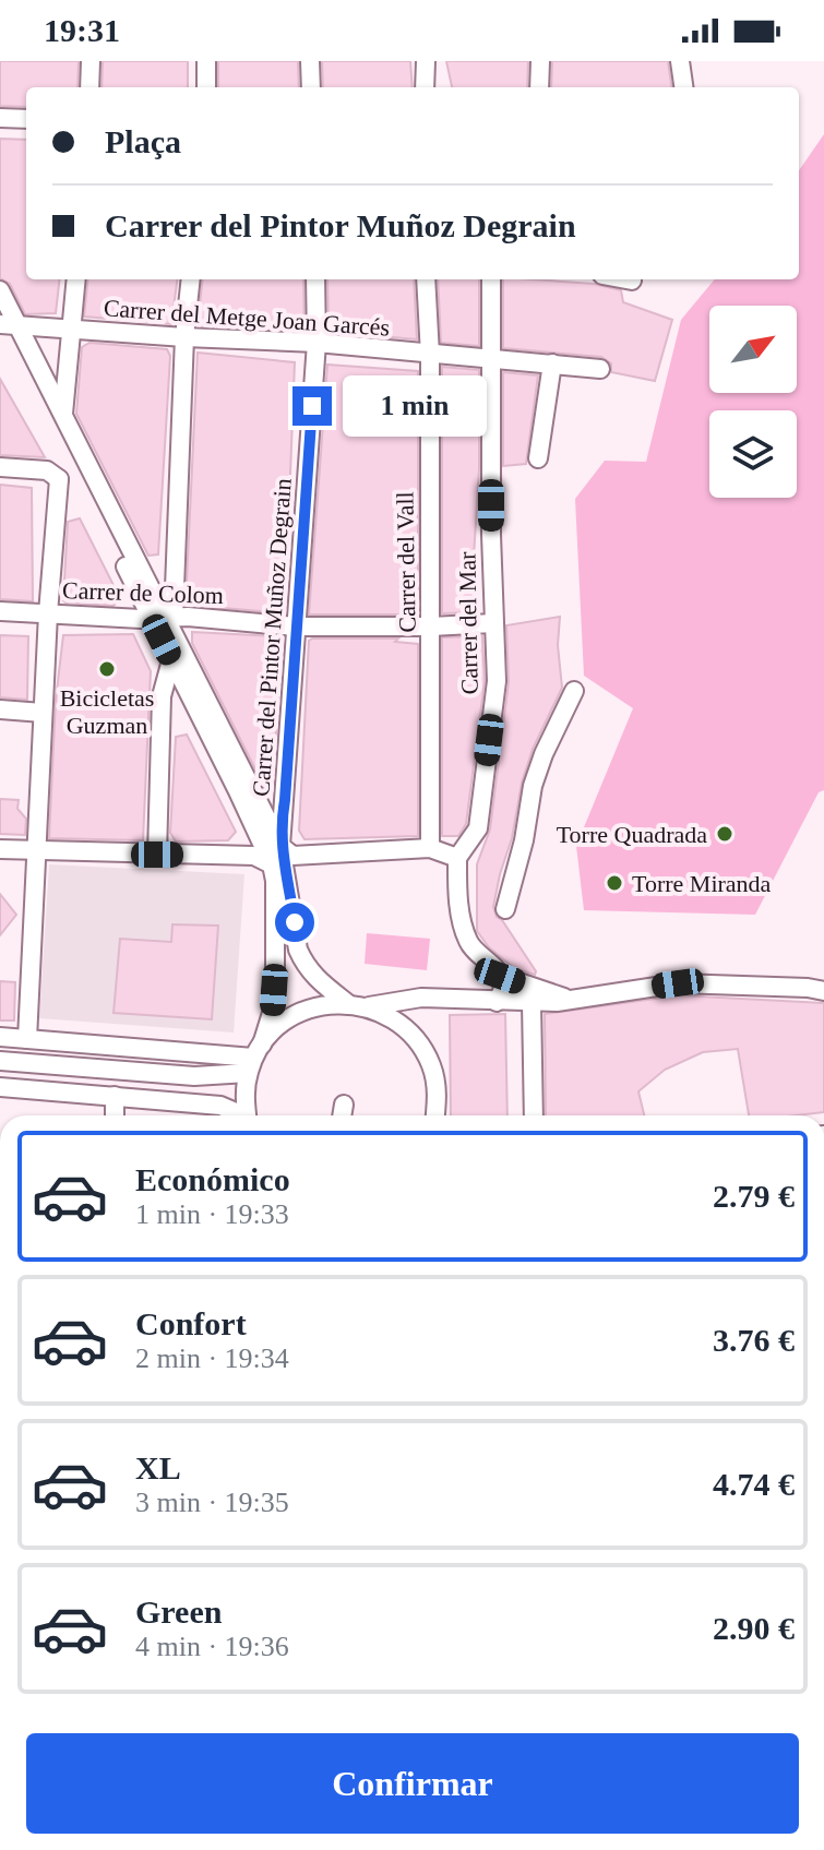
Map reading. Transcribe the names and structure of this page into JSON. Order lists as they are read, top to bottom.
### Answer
{
  "streets": {
    "street": [
      "Carrer del Metge Joan Garcés",
      "Carrer del Vall",
      "Carrer de Colom",
      "Carrer del Mar",
      "Carrer del Pintor Muñoz Degrain"
    ]
  },
  "crossings": [
    ["Carrer del Metge Joan Garcés", "Carrer del Vall"],
    ["Carrer del Metge Joan Garcés", "Carrer del Mar"],
    ["Carrer del Metge Joan Garcés", "Carrer del Pintor Muñoz Degrain"],
    ["Carrer del Vall", "Carrer de Colom"],
    ["Carrer de Colom", "Carrer del Mar"],
    ["Carrer de Colom", "Carrer del Pintor Muñoz Degrain"]
  ],
  "places": ["Bicicletas Guzman", "Torre Quadrada", "Torre Miranda"],
  "north": "top right",
  "page": {
    "status": "19:31",
    "banner": ["Plaça", "Carrer del Pintor Muñoz Degrain"],
    "bubble": "1 min",
    "list": [
      {
        "name": "Económico",
        "note": "1 min · 19:33",
        "value": "2.79 €"
      },
      {
        "name": "Confort",
        "note": "2 min · 19:34",
        "value": "3.76 €"
      },
      {
        "name": "XL",
        "note": "3 min · 19:35",
        "value": "4.74 €"
      },
      {
        "name": "Green",
        "note": "4 min · 19:36",
        "value": "2.90 €"
      }
    ],
    "buttons": "Confirmar"
  }
}
